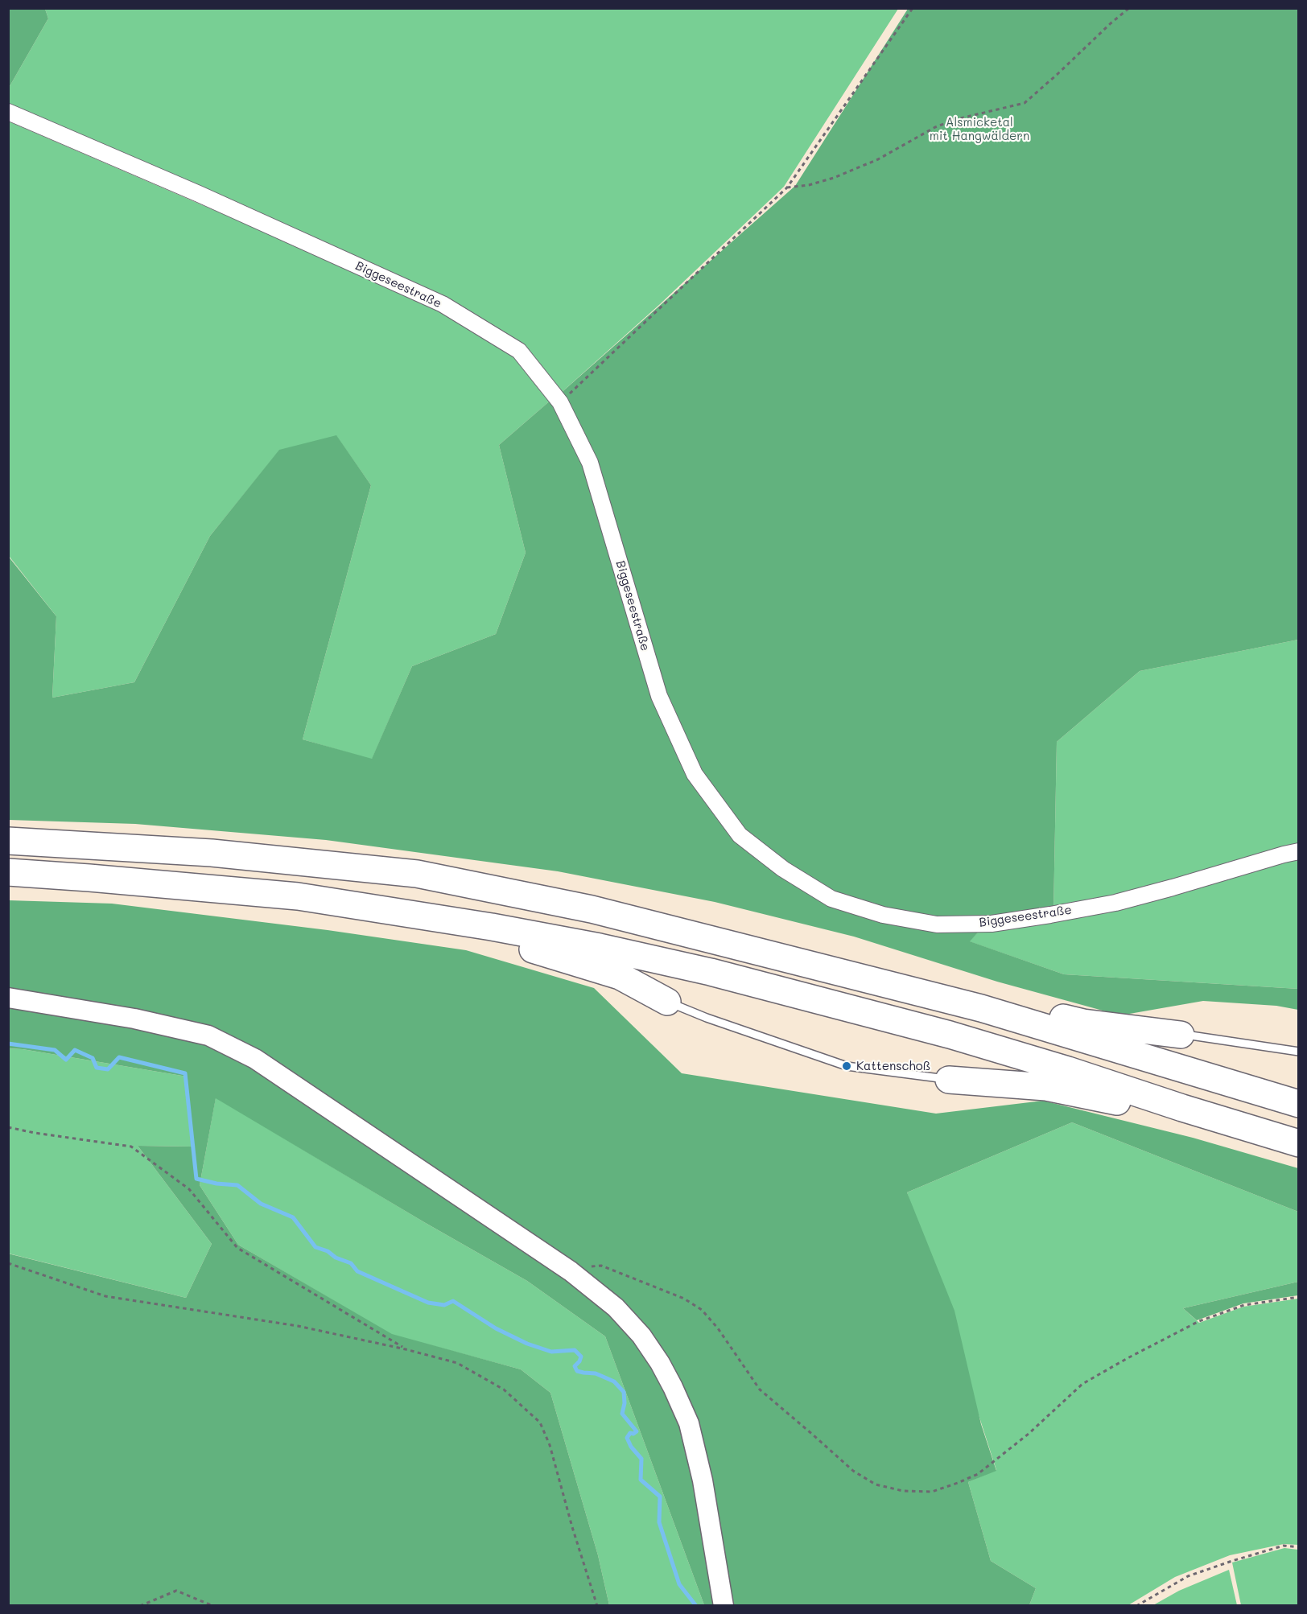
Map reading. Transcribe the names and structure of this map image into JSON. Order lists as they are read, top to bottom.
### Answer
{
  "streets": {
    "street": ["Biggeseestraße"]
  },
  "parks": ["Alsmicketal mit Hangwäldern"],
  "places": ["Kattenschoß"]
}
